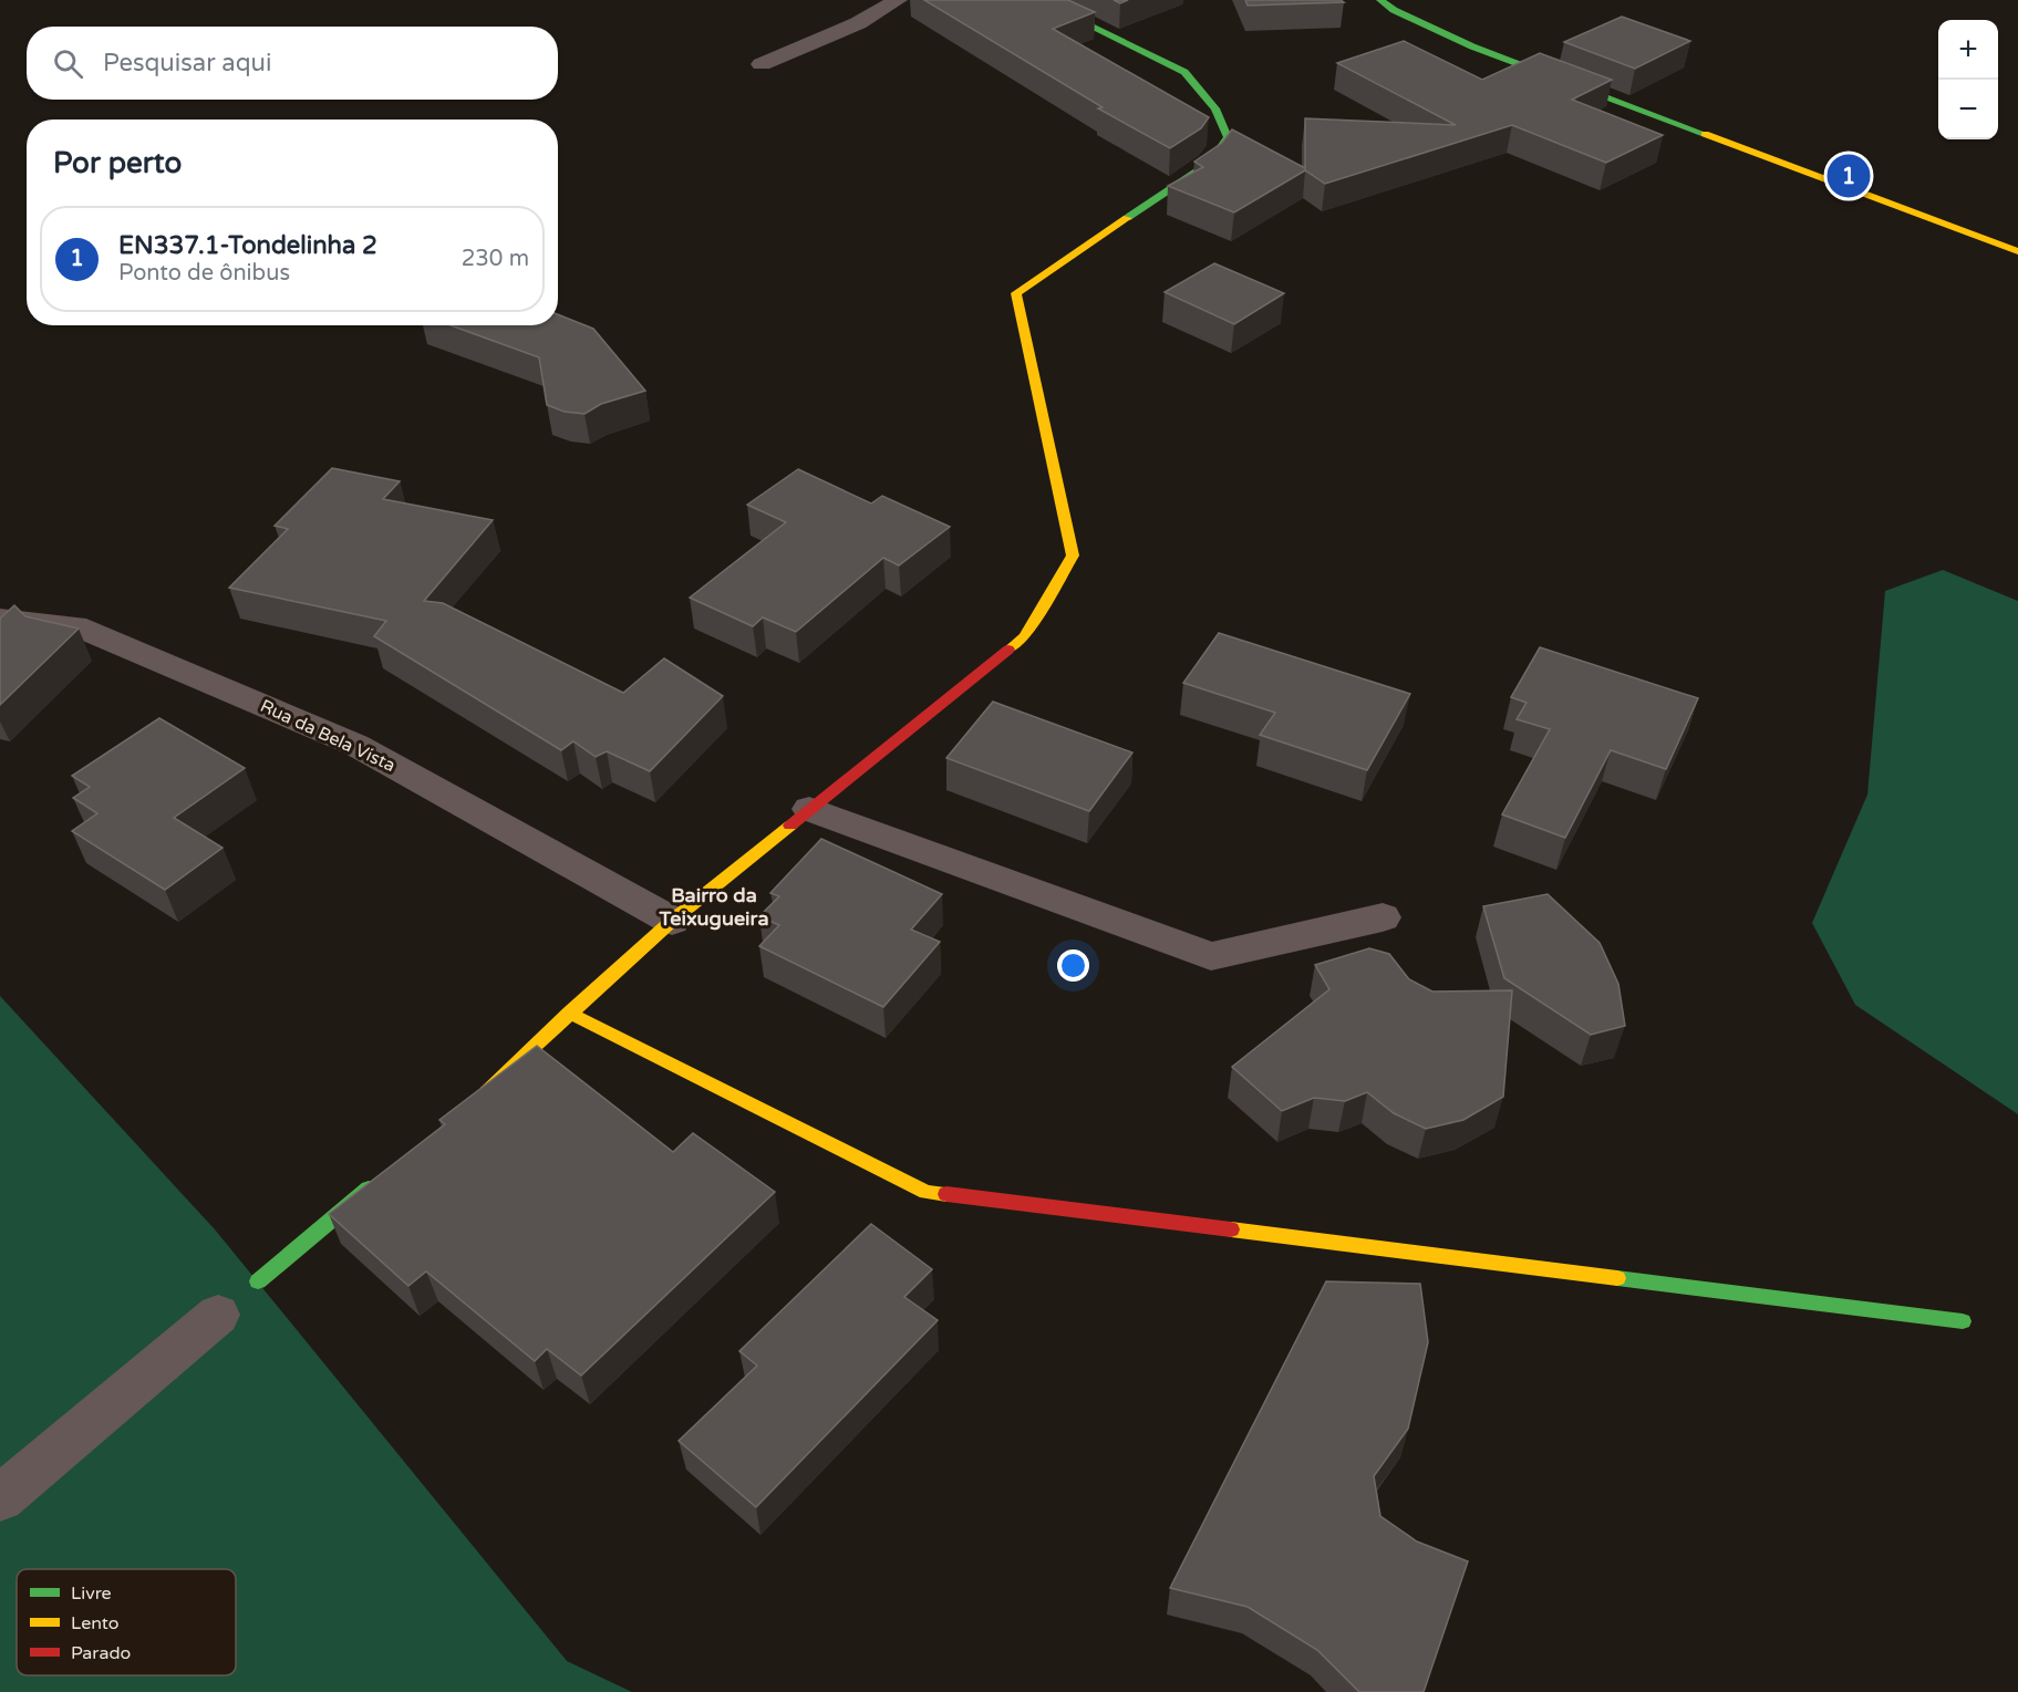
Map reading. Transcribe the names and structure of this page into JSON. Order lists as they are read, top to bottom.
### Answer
{
  "streets": {
    "street": ["Rua da Bela Vista"]
  },
  "districts": ["Bairro da Teixugueira"],
  "legend": ["Livre", "Lento", "Parado"],
  "page": {
    "map_buttons": ["+", "−"],
    "search": "Pesquisar aqui",
    "heading": "Por perto",
    "pins": "1",
    "list": [
      {
        "mark": "1",
        "name": "EN337.1-Tondelinha 2",
        "note": "Ponto de ônibus",
        "value": "230 m"
      }
    ]
  }
}
